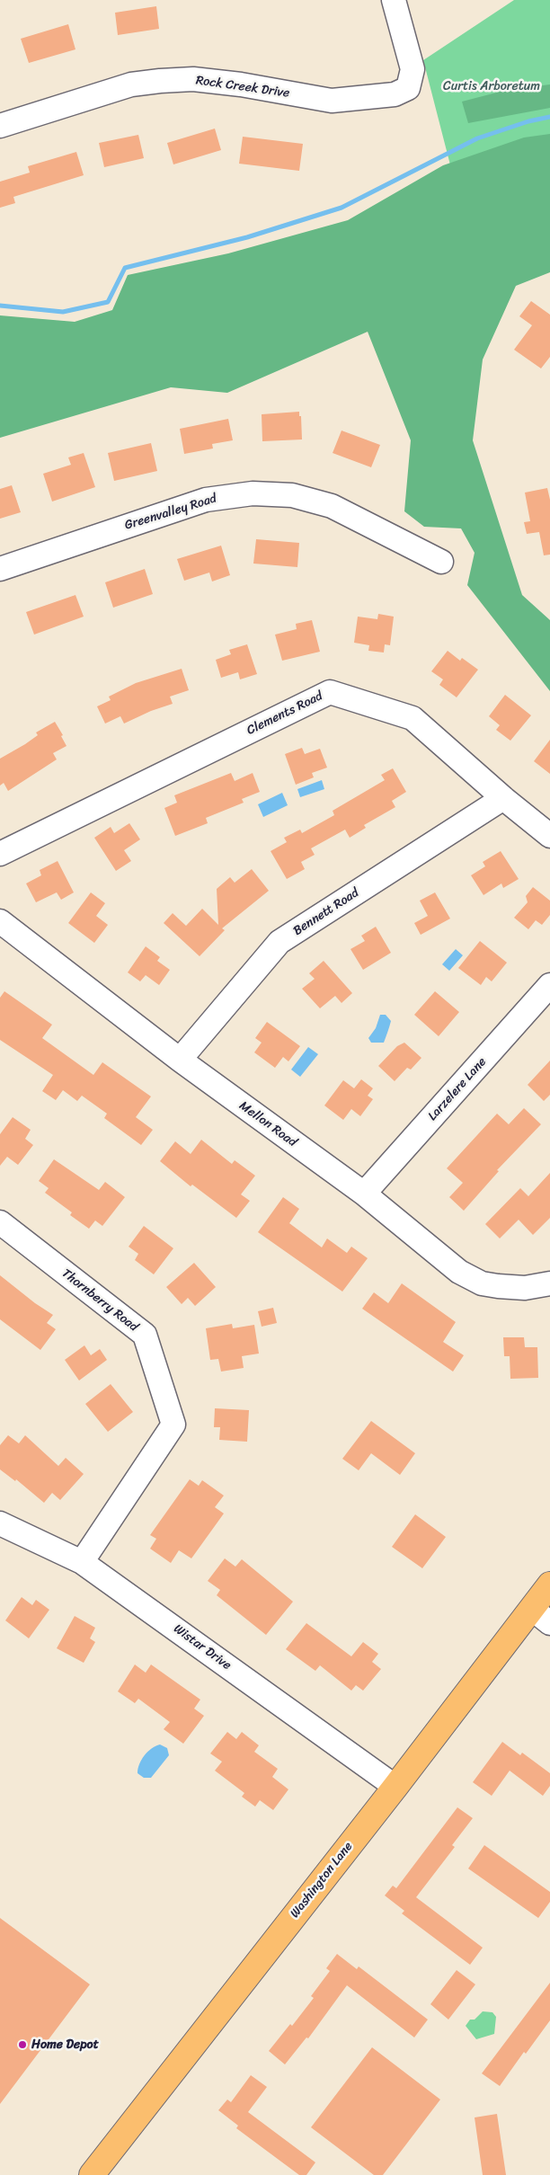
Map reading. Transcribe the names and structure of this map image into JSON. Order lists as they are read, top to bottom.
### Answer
{
  "streets": {
    "main road": ["Washington Lane"],
    "street": [
      "Rock Creek Drive",
      "Greenvalley Road",
      "Clements Road",
      "Bennett Road",
      "Larzelere Lane",
      "Mellon Road",
      "Thornberry Road",
      "Wistar Drive"
    ]
  },
  "crossings": [
    ["Clements Road", "Bennett Road"],
    ["Bennett Road", "Mellon Road"],
    ["Larzelere Lane", "Mellon Road"],
    ["Thornberry Road", "Wistar Drive"],
    ["Wistar Drive", "Washington Lane"]
  ],
  "parks": ["Curtis Arboretum"],
  "places": ["Home Depot"]
}
